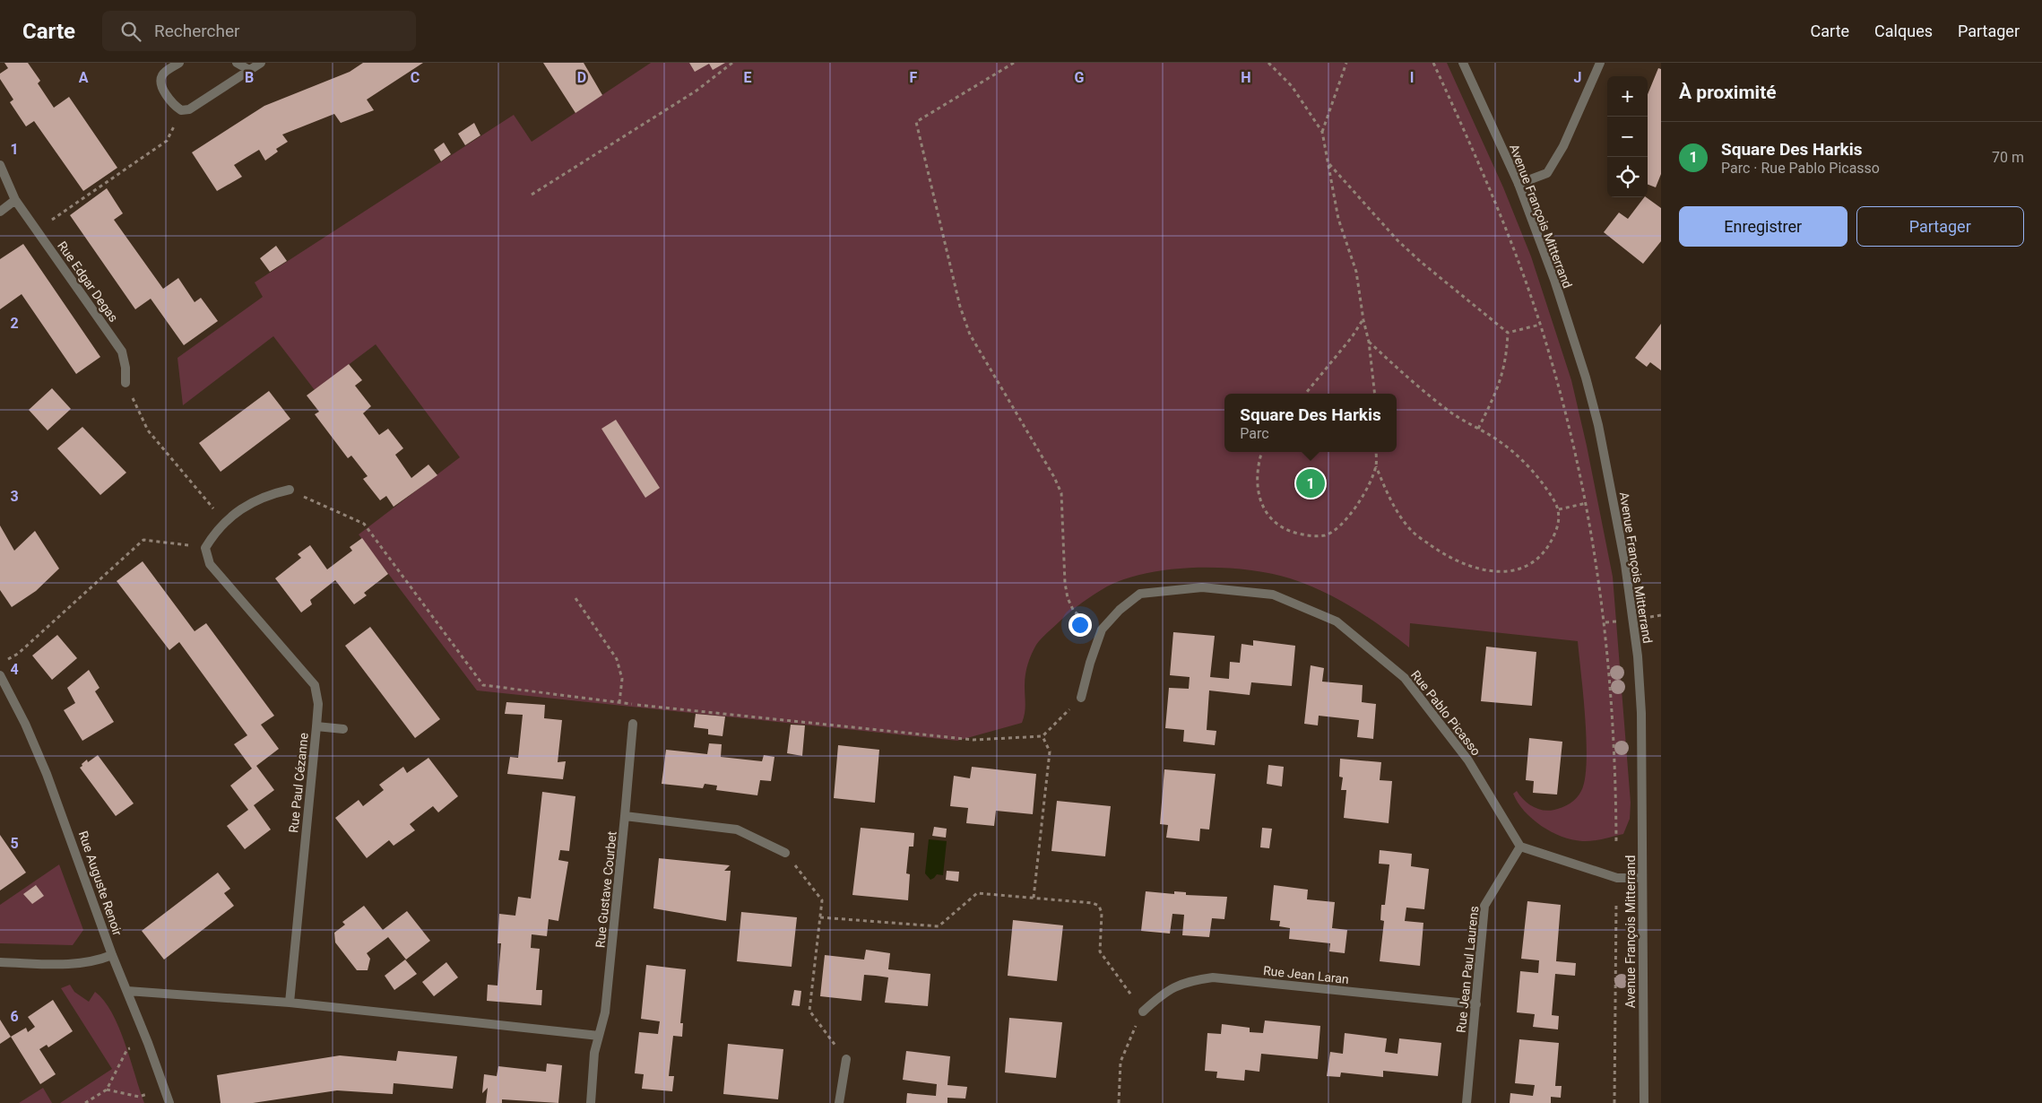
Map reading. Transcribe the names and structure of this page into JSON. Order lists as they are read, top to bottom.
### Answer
{
  "streets": {
    "street": [
      "Avenue François Mitterrand",
      "Rue Edgar Degas",
      "Rue Pablo Picasso",
      "Rue Paul Cézanne",
      "Rue Auguste Renoir",
      "Rue Gustave Courbet",
      "Rue Jean Paul Laurens",
      "Rue Jean Laran"
    ]
  },
  "crossings": [
    ["Rue Pablo Picasso", "Rue Jean Paul Laurens"],
    ["Rue Jean Paul Laurens", "Rue Jean Laran"]
  ],
  "page": {
    "header": "Carte",
    "search": "Rechercher",
    "nav": ["Carte", "Calques", "Partager"],
    "heading": "À proximité",
    "map_buttons": ["+", "−"],
    "list": [
      {
        "mark": "1",
        "name": "Square Des Harkis",
        "note": "Parc · Rue Pablo Picasso",
        "value": "70 m"
      }
    ],
    "buttons": ["Enregistrer", "Partager"],
    "popup": ["Square Des Harkis", "Parc"],
    "pins": "1"
  },
  "grid": {
    "columns": [
      "A",
      "B",
      "C",
      "D",
      "E",
      "F",
      "G",
      "H",
      "I",
      "J"
    ],
    "rows": [
      "1",
      "2",
      "3",
      "4",
      "5",
      "6"
    ]
  }
}
